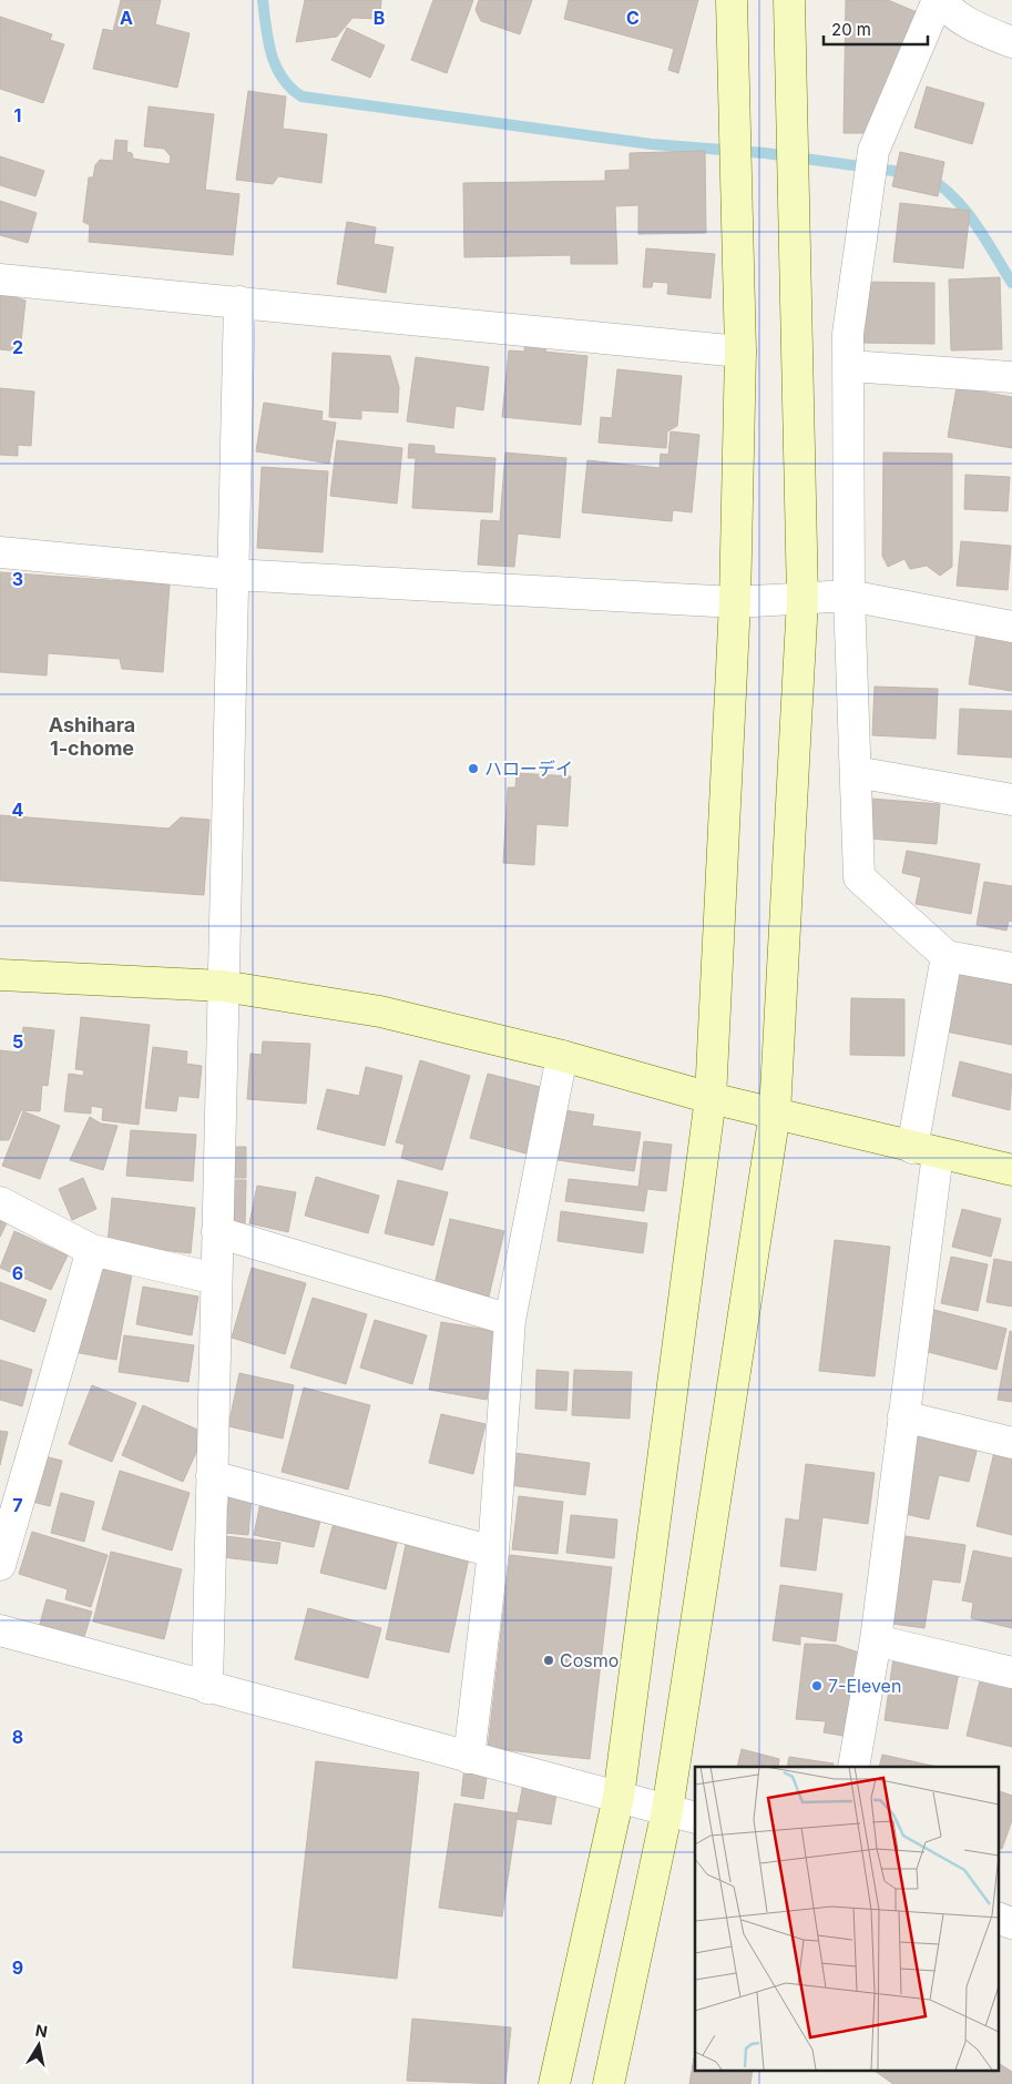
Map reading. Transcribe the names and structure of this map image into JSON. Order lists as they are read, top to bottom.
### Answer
{
  "districts": ["Ashihara 1-chome"],
  "places": ["ハローデイ", "Cosmo", "7-Eleven"],
  "scale_bar": "20 m",
  "north": "top",
  "grid": {
    "columns": ["A", "B", "C"],
    "rows": [
      "1",
      "2",
      "3",
      "4",
      "5",
      "6",
      "7",
      "8",
      "9"
    ]
  }
}
